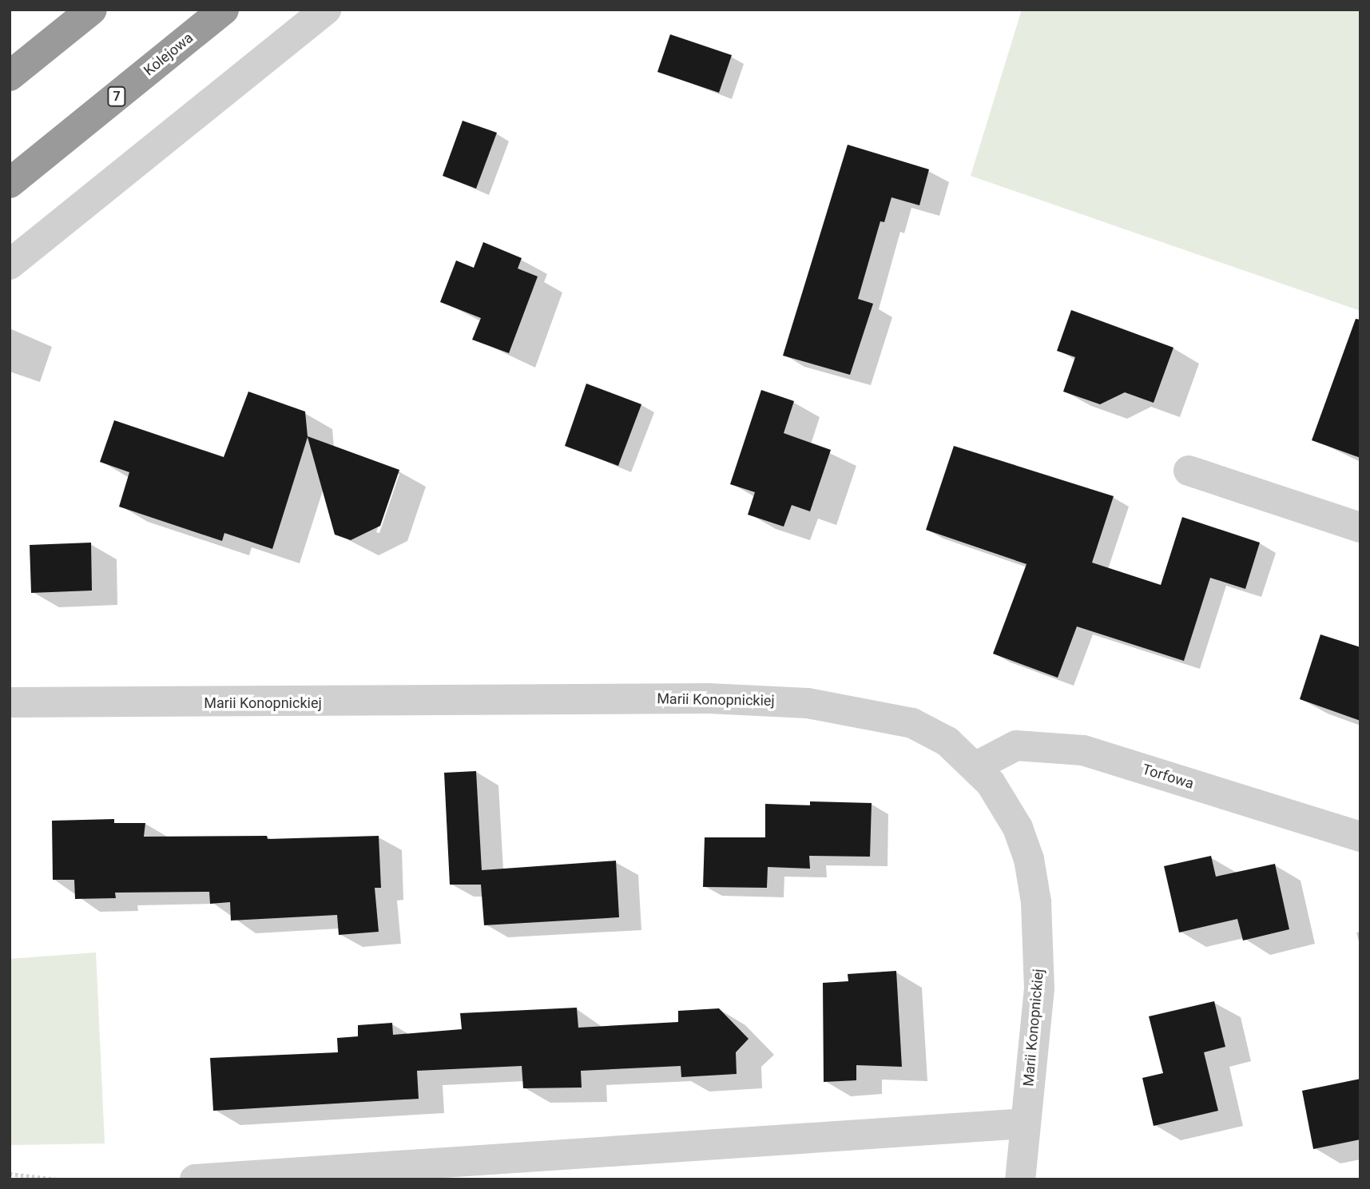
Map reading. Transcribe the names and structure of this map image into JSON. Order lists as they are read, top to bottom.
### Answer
{
  "streets": {
    "highway": ["Kolejowa", "7"],
    "street": ["Marii Konopnickiej", "Torfowa"]
  },
  "crossings": [
    ["Marii Konopnickiej", "Torfowa"]
  ]
}
